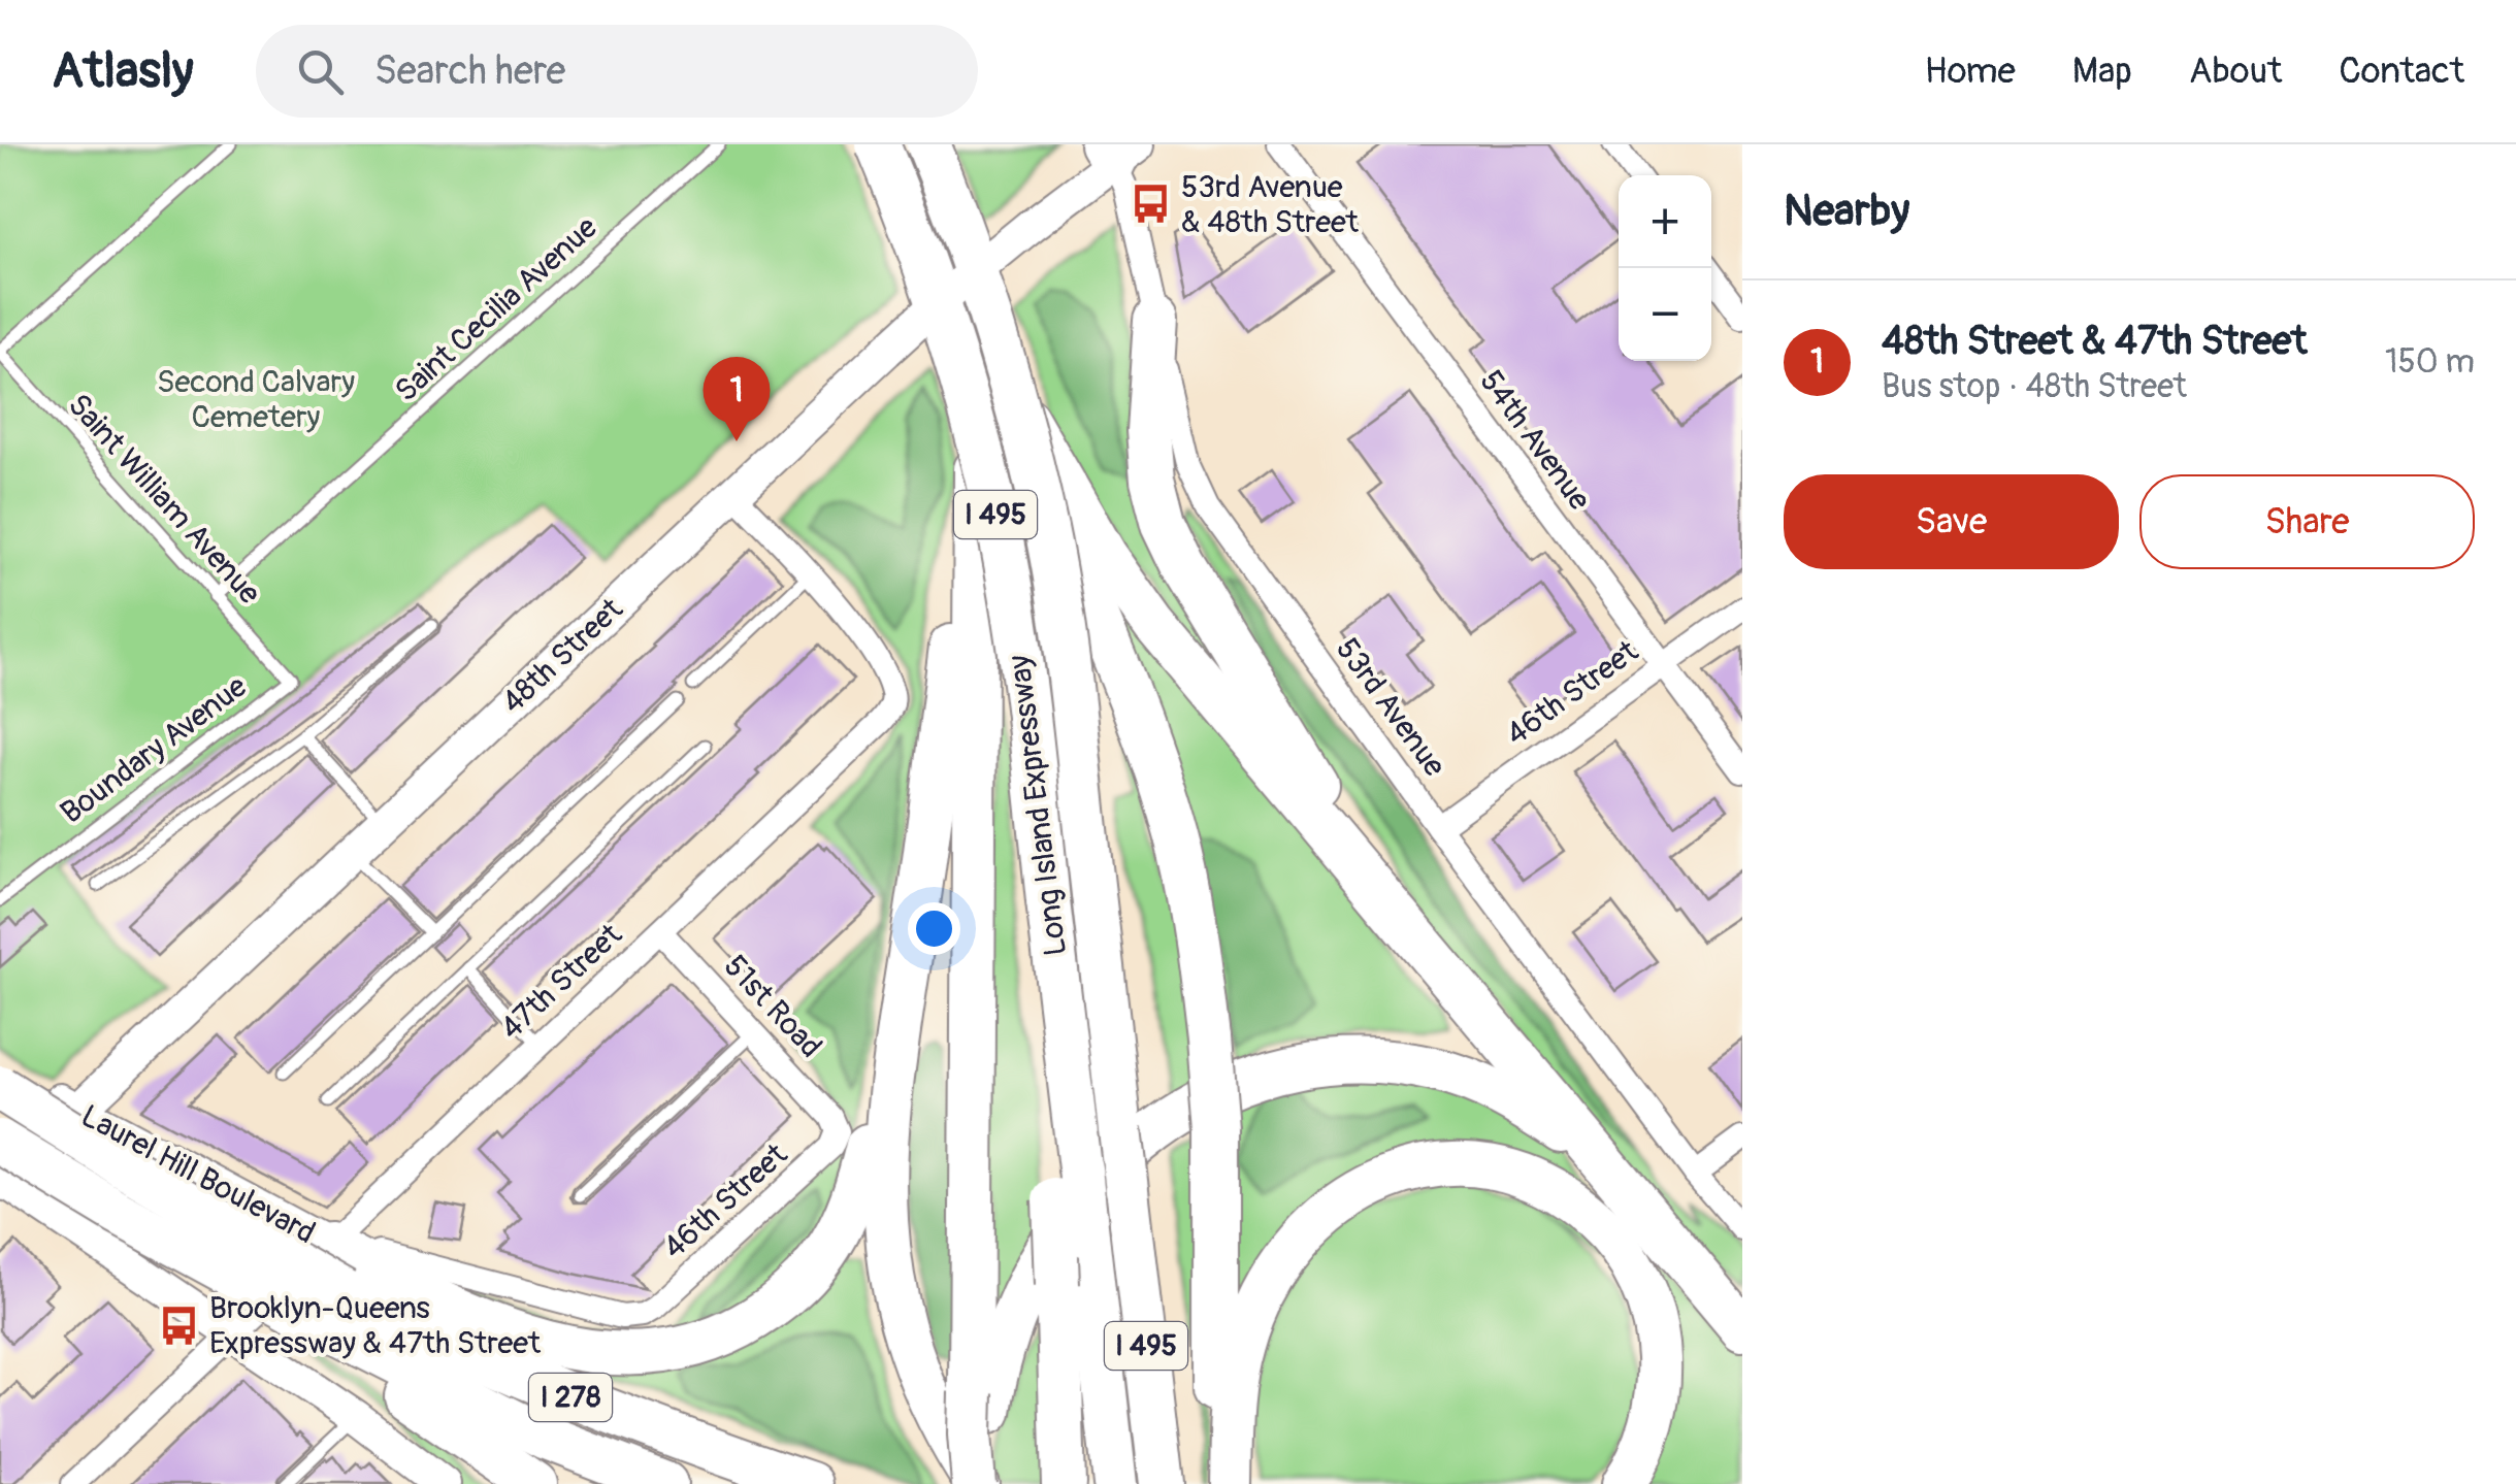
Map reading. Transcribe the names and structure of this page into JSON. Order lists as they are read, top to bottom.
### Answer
{
  "streets": {
    "highway": ["I 495", "Long Island Expressway", "I 278"],
    "street": [
      "54th Avenue",
      "48th Street",
      "46th Street",
      "53rd Avenue",
      "47th Street",
      "51st Road",
      "Laurel Hill Boulevard"
    ],
    "lane": ["Saint Cecilia Avenue", "Saint William Avenue", "Boundary Avenue"]
  },
  "crossings": [
    ["Saint Cecilia Avenue", "Saint William Avenue"],
    ["54th Avenue", "46th Street"],
    ["Saint William Avenue", "Boundary Avenue"],
    ["I 495", "Long Island Expressway"],
    ["48th Street", "53rd Avenue"],
    ["48th Street", "47th Street"],
    ["48th Street", "Laurel Hill Boulevard"],
    ["46th Street", "53rd Avenue"],
    ["46th Street", "51st Road"],
    ["46th Street", "Laurel Hill Boulevard"],
    ["47th Street", "51st Road"],
    ["47th Street", "Laurel Hill Boulevard"]
  ],
  "parks": ["Second Calvary Cemetery"],
  "places": {
    "bus stop": ["53rd Avenue & 48th Street", "Brooklyn-Queens Expressway & 47th Street"]
  },
  "page": {
    "header": "Atlasly",
    "search": "Search here",
    "nav": [
      "Home",
      "Map",
      "About",
      "Contact"
    ],
    "heading": "Nearby",
    "map_buttons": ["+", "−"],
    "list": [
      {
        "mark": "1",
        "name": "48th Street & 47th Street",
        "note": "Bus stop · 48th Street",
        "value": "150 m"
      }
    ],
    "pins": "1",
    "buttons": ["Save", "Share"]
  }
}
